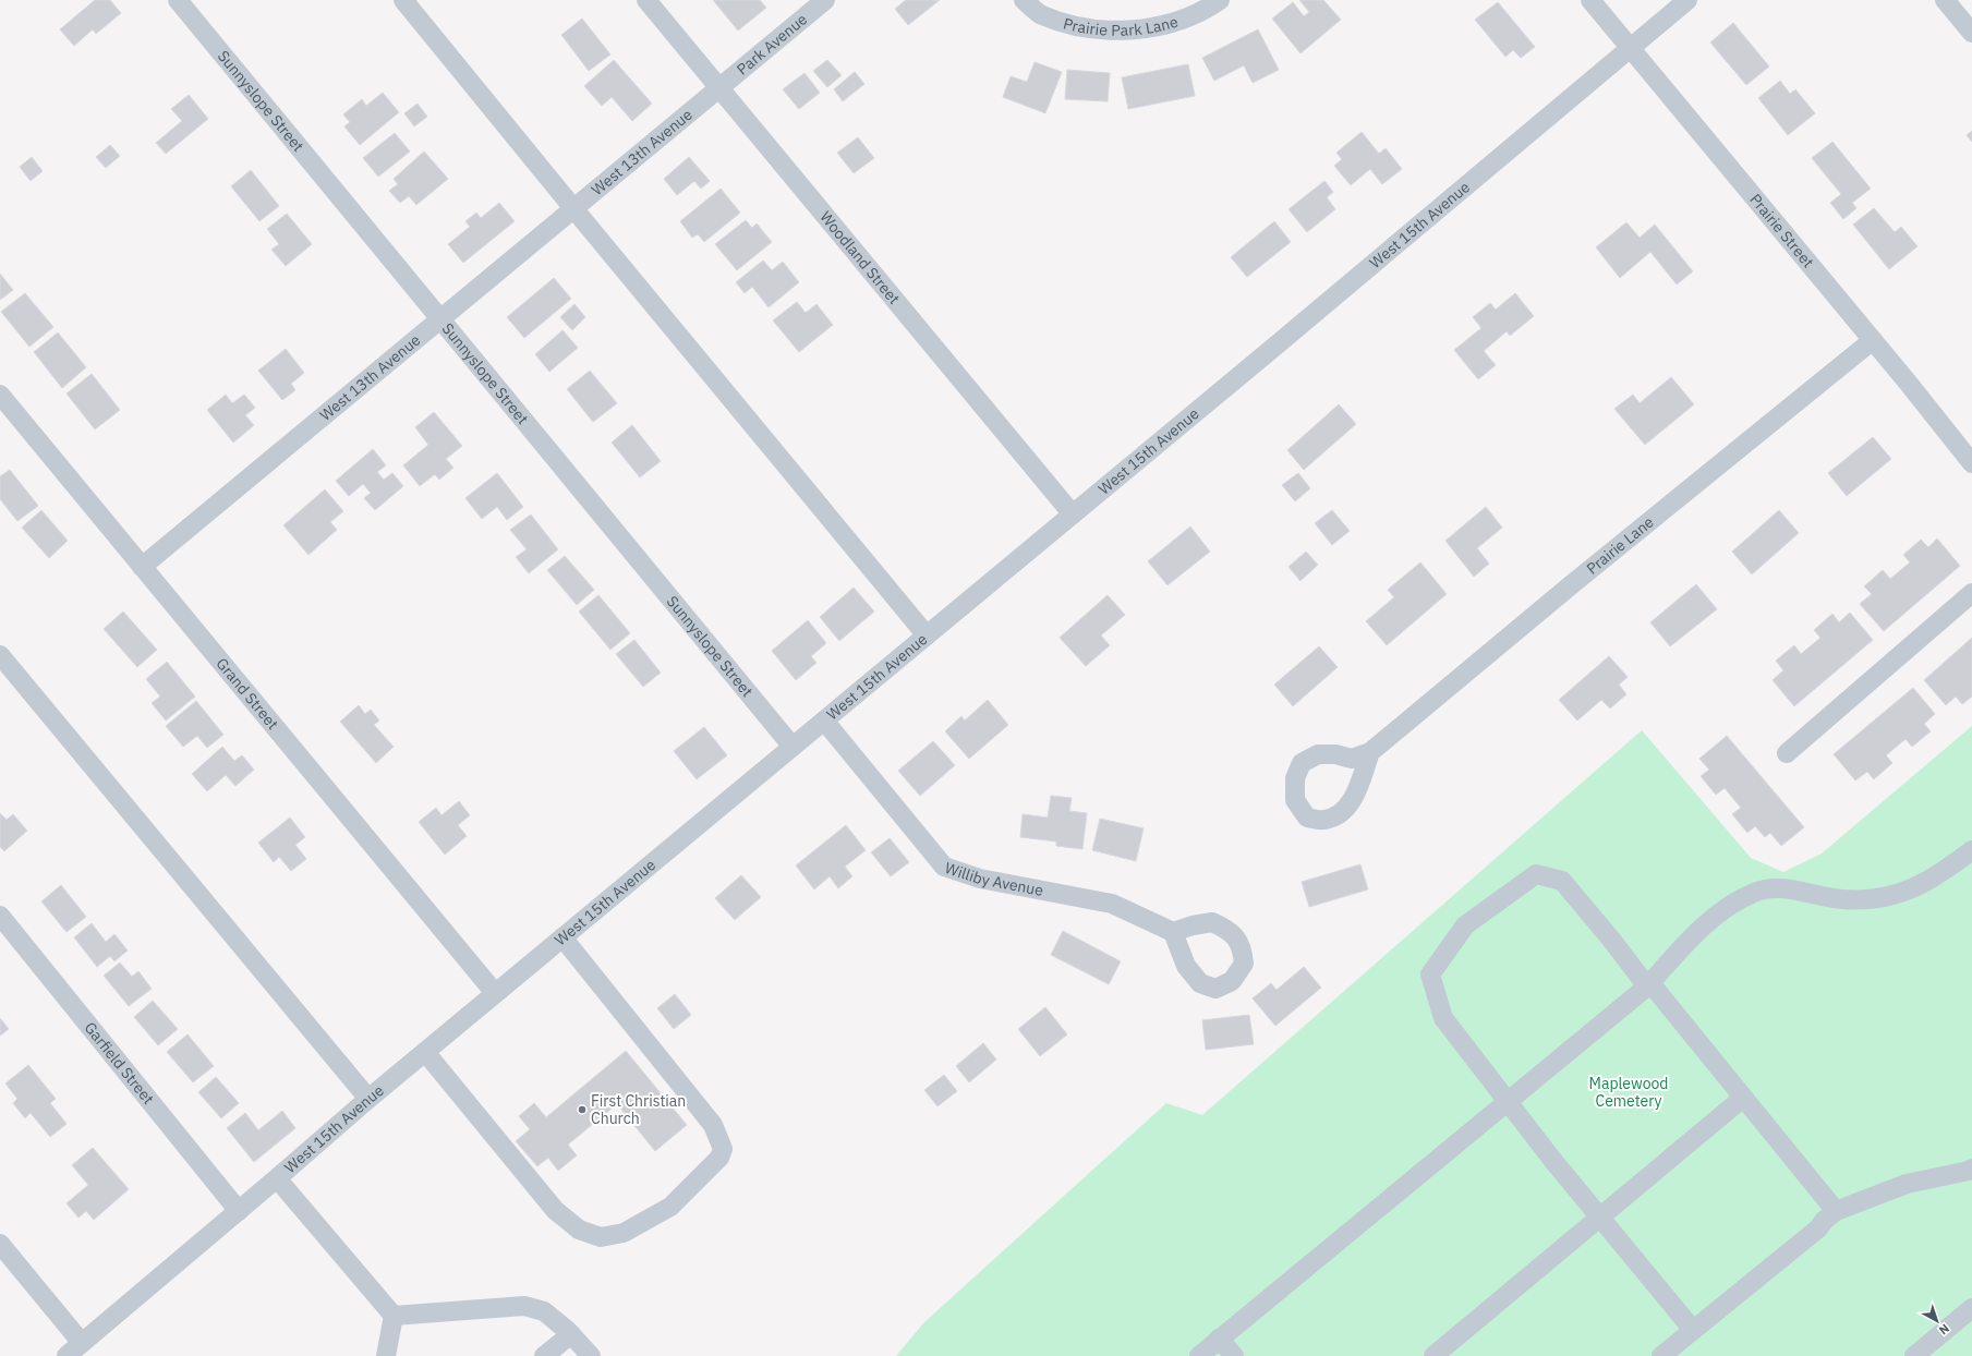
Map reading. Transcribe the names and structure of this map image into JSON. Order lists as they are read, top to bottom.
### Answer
{
  "streets": {
    "street": [
      "Prairie Park Lane",
      "Park Avenue",
      "Sunnyslope Street",
      "West 13th Avenue",
      "West 15th Avenue",
      "Prairie Street",
      "Woodland Street",
      "Prairie Lane",
      "Grand Street",
      "Williby Avenue",
      "Garfield Street"
    ]
  },
  "crossings": [
    ["Park Avenue", "West 13th Avenue"],
    ["Park Avenue", "Woodland Street"],
    ["Sunnyslope Street", "West 13th Avenue"],
    ["Sunnyslope Street", "West 15th Avenue"],
    ["West 13th Avenue", "Woodland Street"],
    ["West 13th Avenue", "Grand Street"],
    ["West 15th Avenue", "Prairie Street"],
    ["West 15th Avenue", "Woodland Street"],
    ["West 15th Avenue", "Grand Street"],
    ["West 15th Avenue", "Williby Avenue"],
    ["West 15th Avenue", "Garfield Street"],
    ["Prairie Street", "Prairie Lane"]
  ],
  "parks": ["Maplewood Cemetery"],
  "places": ["First Christian Church"],
  "north": "bottom right"
}
